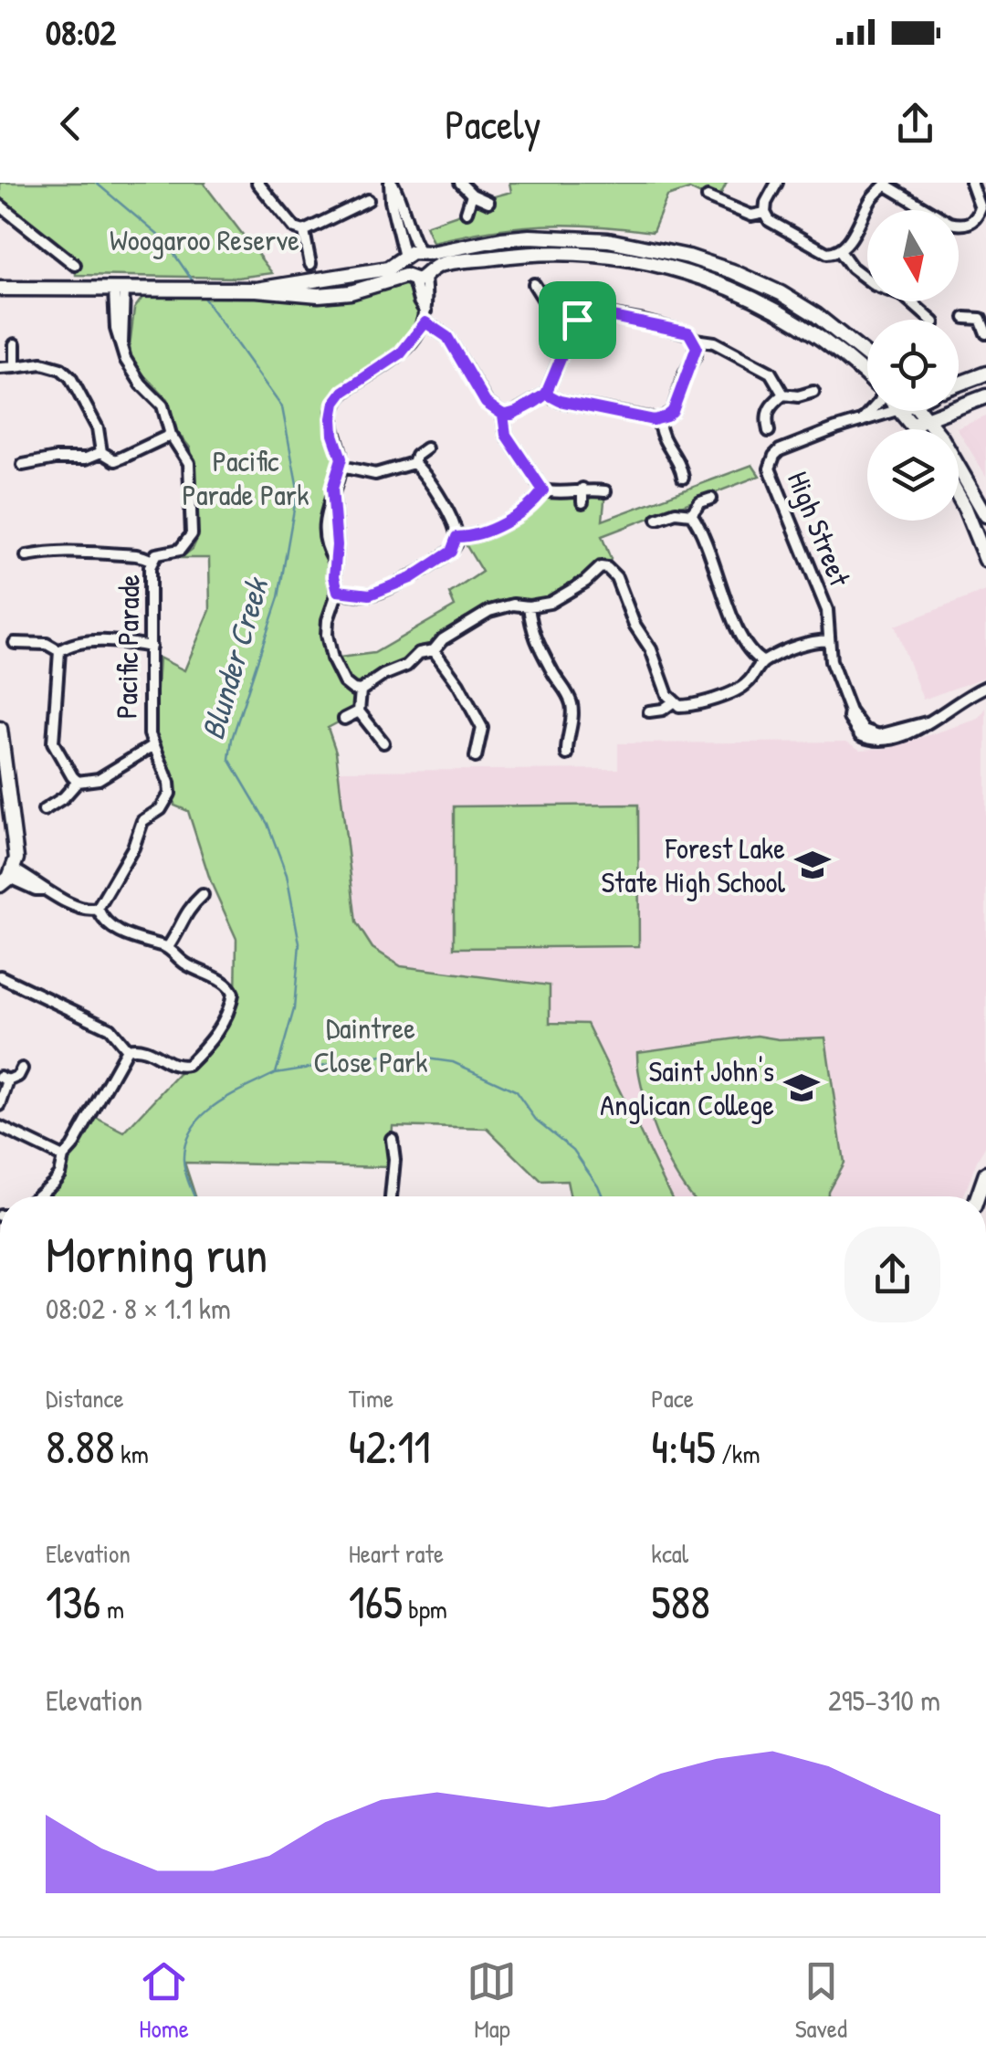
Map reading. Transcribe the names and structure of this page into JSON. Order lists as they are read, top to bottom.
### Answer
{
  "streets": {
    "street": ["High Street", "Pacific Parade"]
  },
  "water": ["Blunder Creek"],
  "parks": ["Woogaroo Reserve", "Pacific Parade Park", "Daintree Close Park"],
  "places": {
    "school or university": ["Forest Lake State High School", "Saint John's Anglican College"]
  },
  "north": "bottom",
  "page": {
    "status": "08:02",
    "header": "Pacely",
    "heading": ["Morning run", "08:02 · 8 × 1.1 km"],
    "stats": [
      ["Distance", "8.88 km"],
      ["Time", "42:11"],
      ["Pace", "4:45 /km"],
      ["Elevation", "136 m"],
      ["Heart rate", "165 bpm"],
      ["kcal", "588"]
    ],
    "chart": ["Elevation", "295–310 m"],
    "tabs": ["Home", "Map", "Saved"]
  }
}
